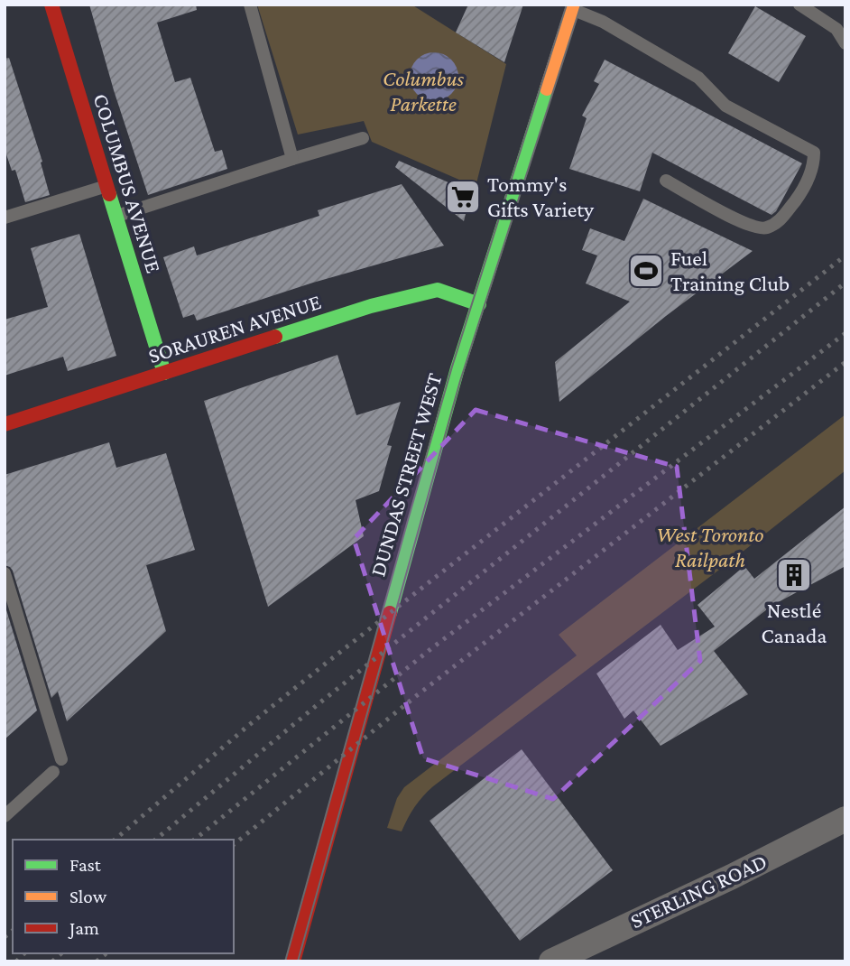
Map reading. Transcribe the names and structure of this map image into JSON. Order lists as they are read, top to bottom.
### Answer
{
  "streets": {
    "main road": ["COLUMBUS AVENUE", "SORAUREN AVENUE", "DUNDAS STREET WEST"],
    "street": ["STERLING ROAD"]
  },
  "crossings": [
    ["COLUMBUS AVENUE", "SORAUREN AVENUE"],
    ["SORAUREN AVENUE", "DUNDAS STREET WEST"]
  ],
  "parks": ["Columbus Parkette", "West Toronto Railpath"],
  "places": {
    "supermarket": ["Tommy's Gifts Variety"],
    "sports": ["Fuel Training Club"],
    "building": ["Nestlé Canada"]
  },
  "legend": ["Fast", "Slow", "Jam"]
}
